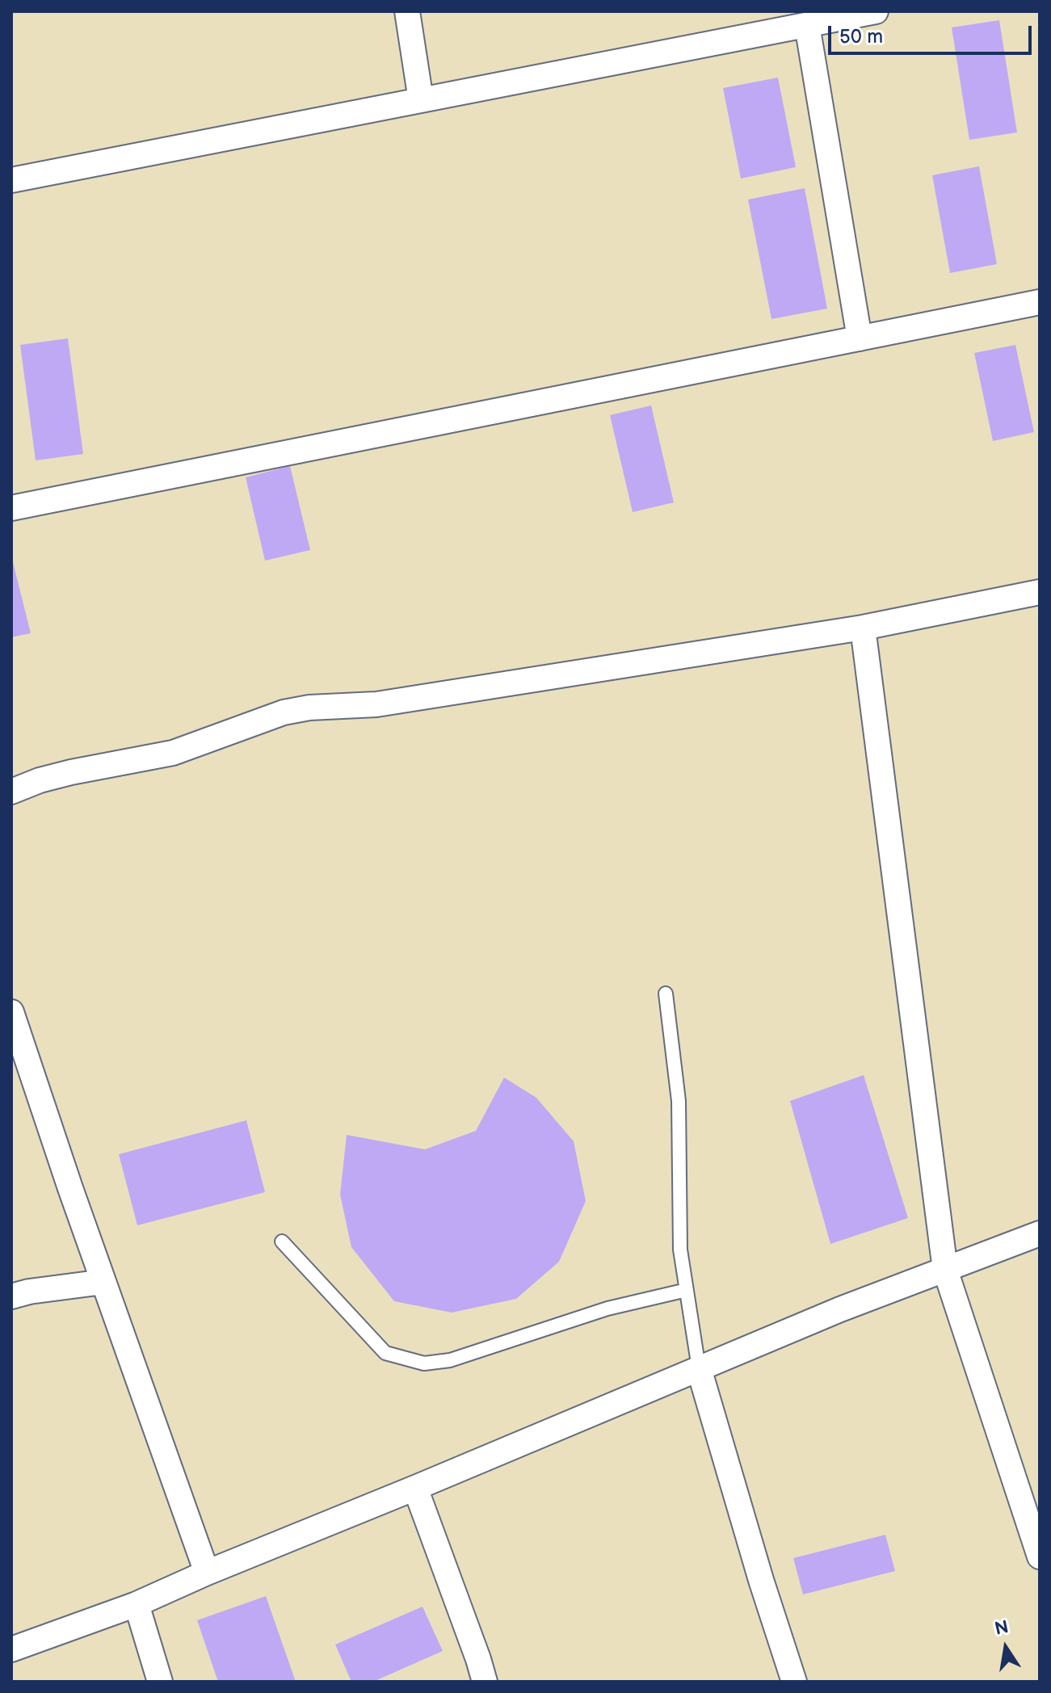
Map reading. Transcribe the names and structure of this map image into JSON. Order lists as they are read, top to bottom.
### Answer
{
  "scale_bar": "50 m",
  "north": "top"
}
